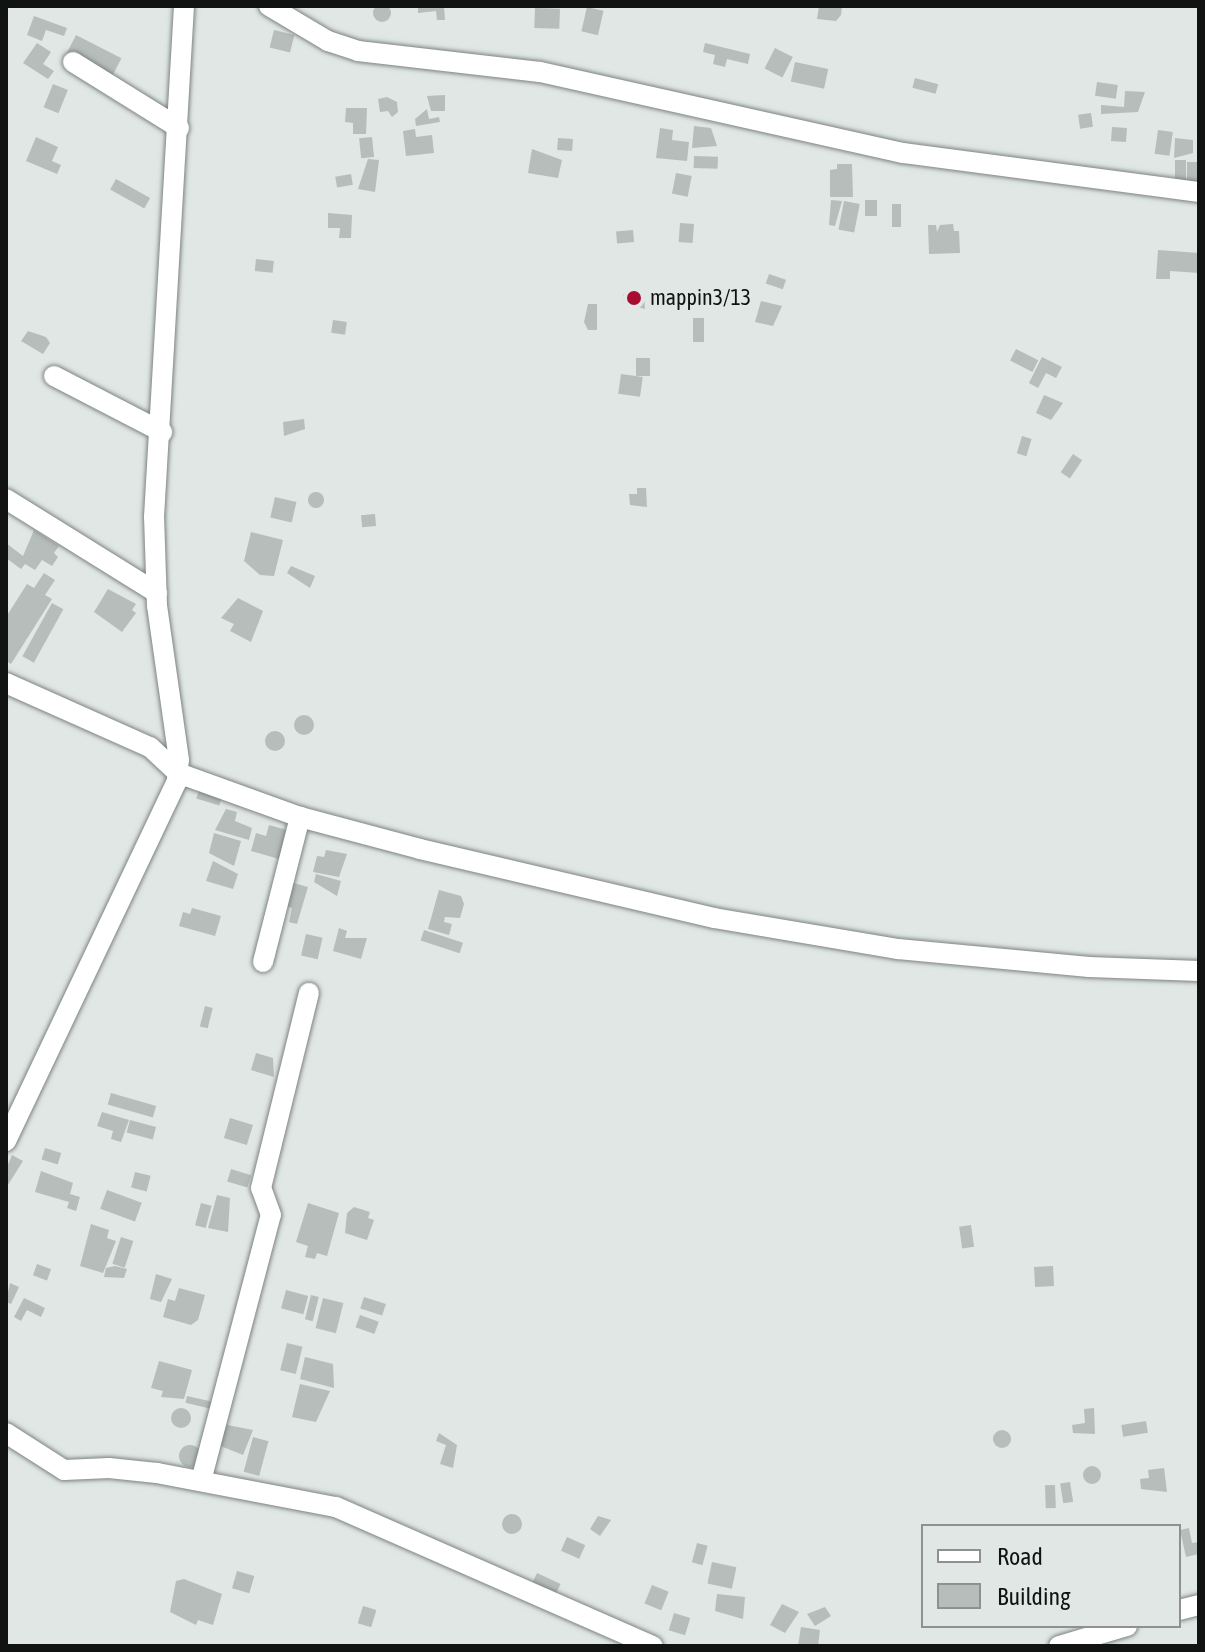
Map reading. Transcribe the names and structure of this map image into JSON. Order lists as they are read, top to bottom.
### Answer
{
  "places": ["mappin3/13"],
  "legend": ["Road", "Building"]
}
